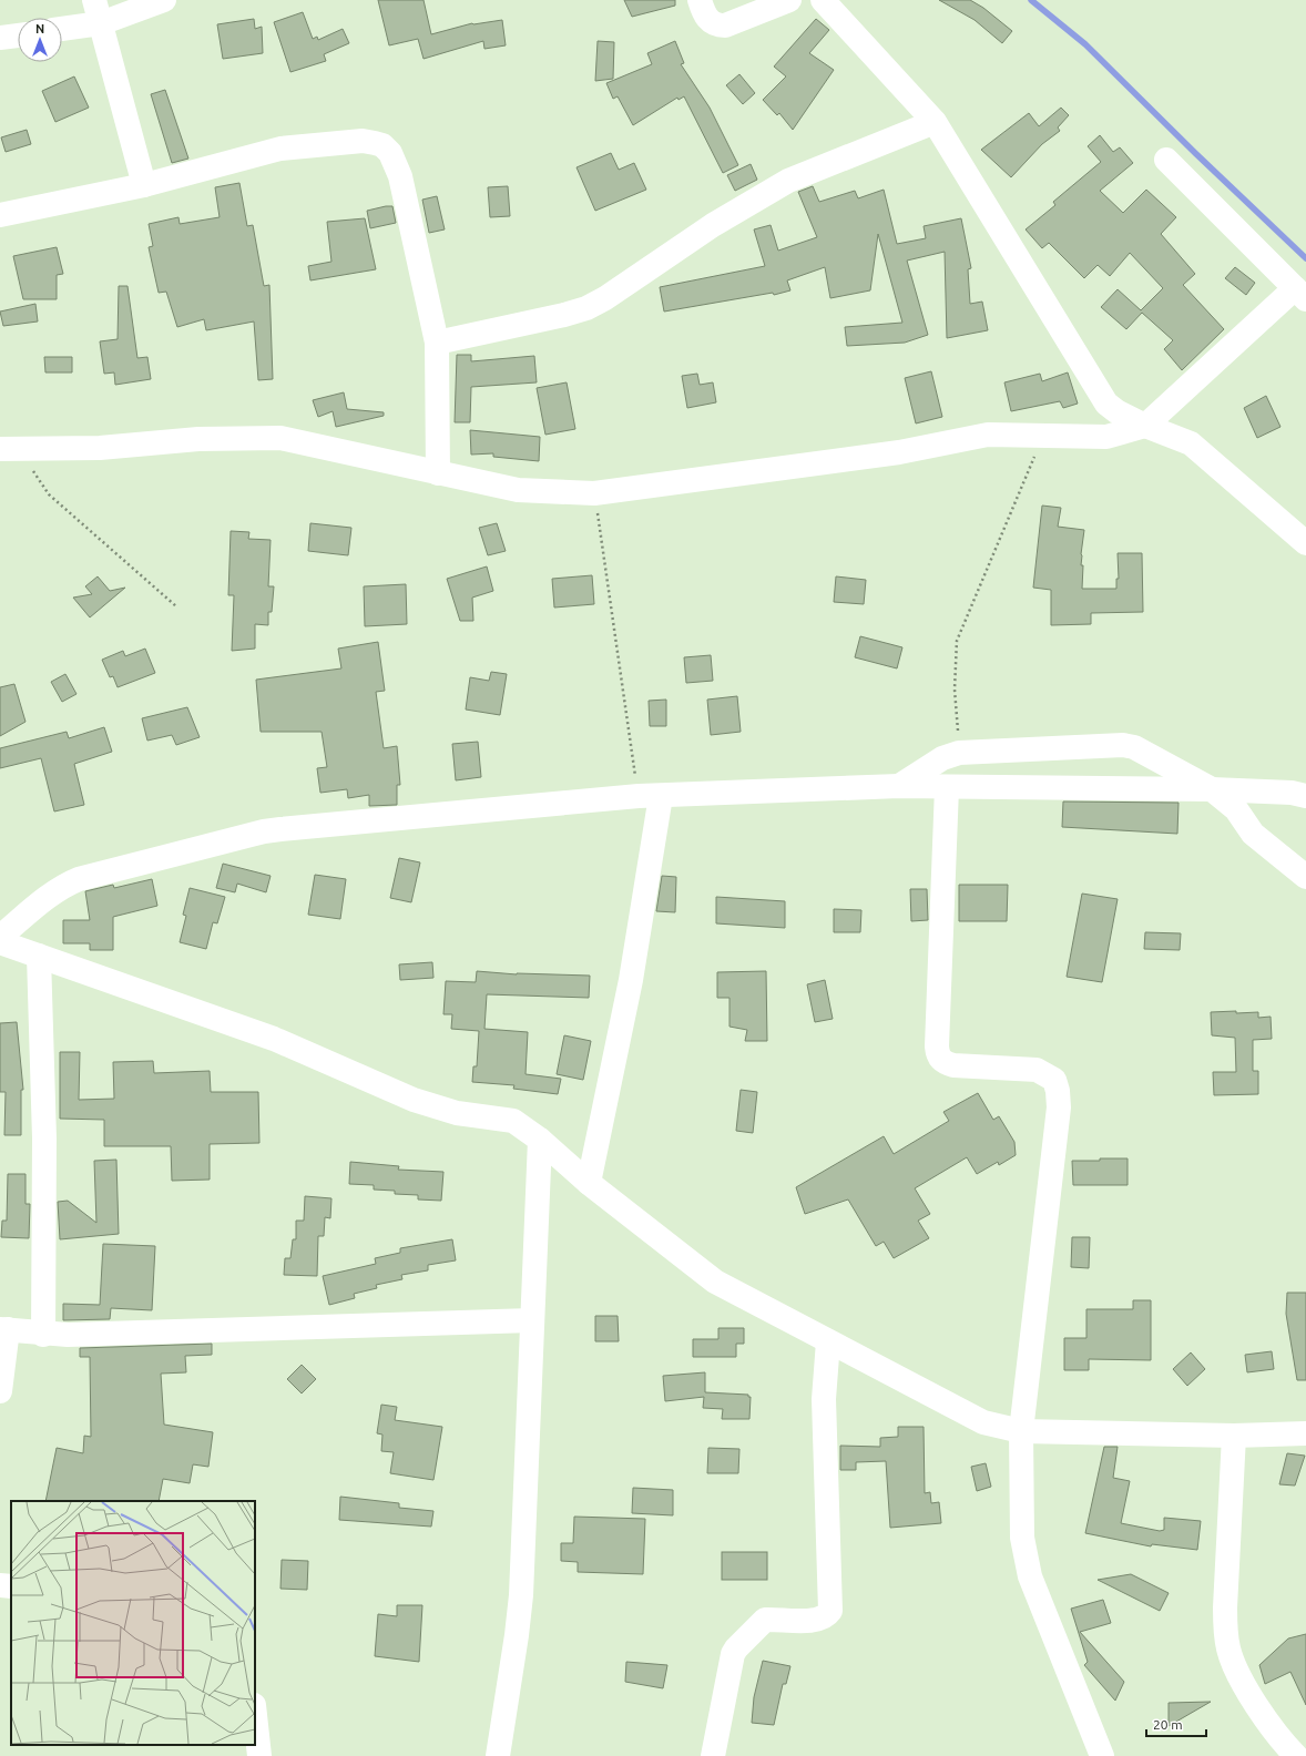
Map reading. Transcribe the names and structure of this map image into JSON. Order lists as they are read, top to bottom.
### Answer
{
  "scale_bar": "20 m",
  "north": "top"
}
